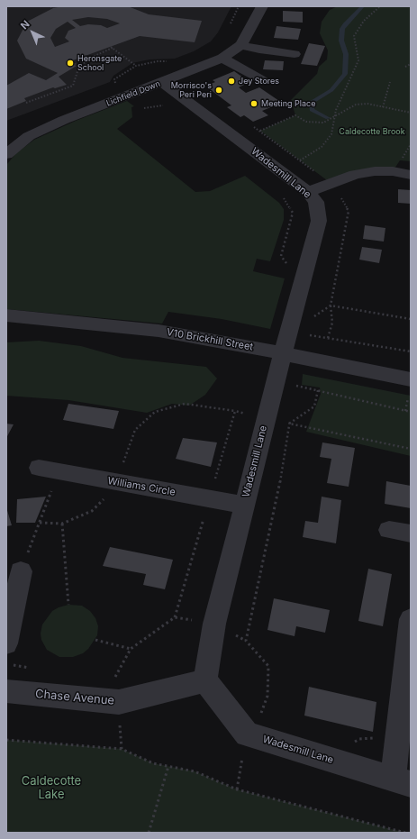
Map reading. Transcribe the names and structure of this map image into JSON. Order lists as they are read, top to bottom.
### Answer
{
  "streets": {
    "street": [
      "Lichfield Down",
      "Wadesmill Lane",
      "V10 Brickhill Street",
      "Williams Circle",
      "Chase Avenue"
    ]
  },
  "crossings": [
    ["Lichfield Down", "Wadesmill Lane"],
    ["Wadesmill Lane", "Williams Circle"],
    ["Wadesmill Lane", "Chase Avenue"]
  ],
  "parks": ["Caldecotte Brook", "Caldecotte Lake"],
  "places": [
    "Heronsgate School",
    "Jey Stores",
    "Morrisco's Peri Peri",
    "Meeting Place"
  ],
  "north": "top left"
}
